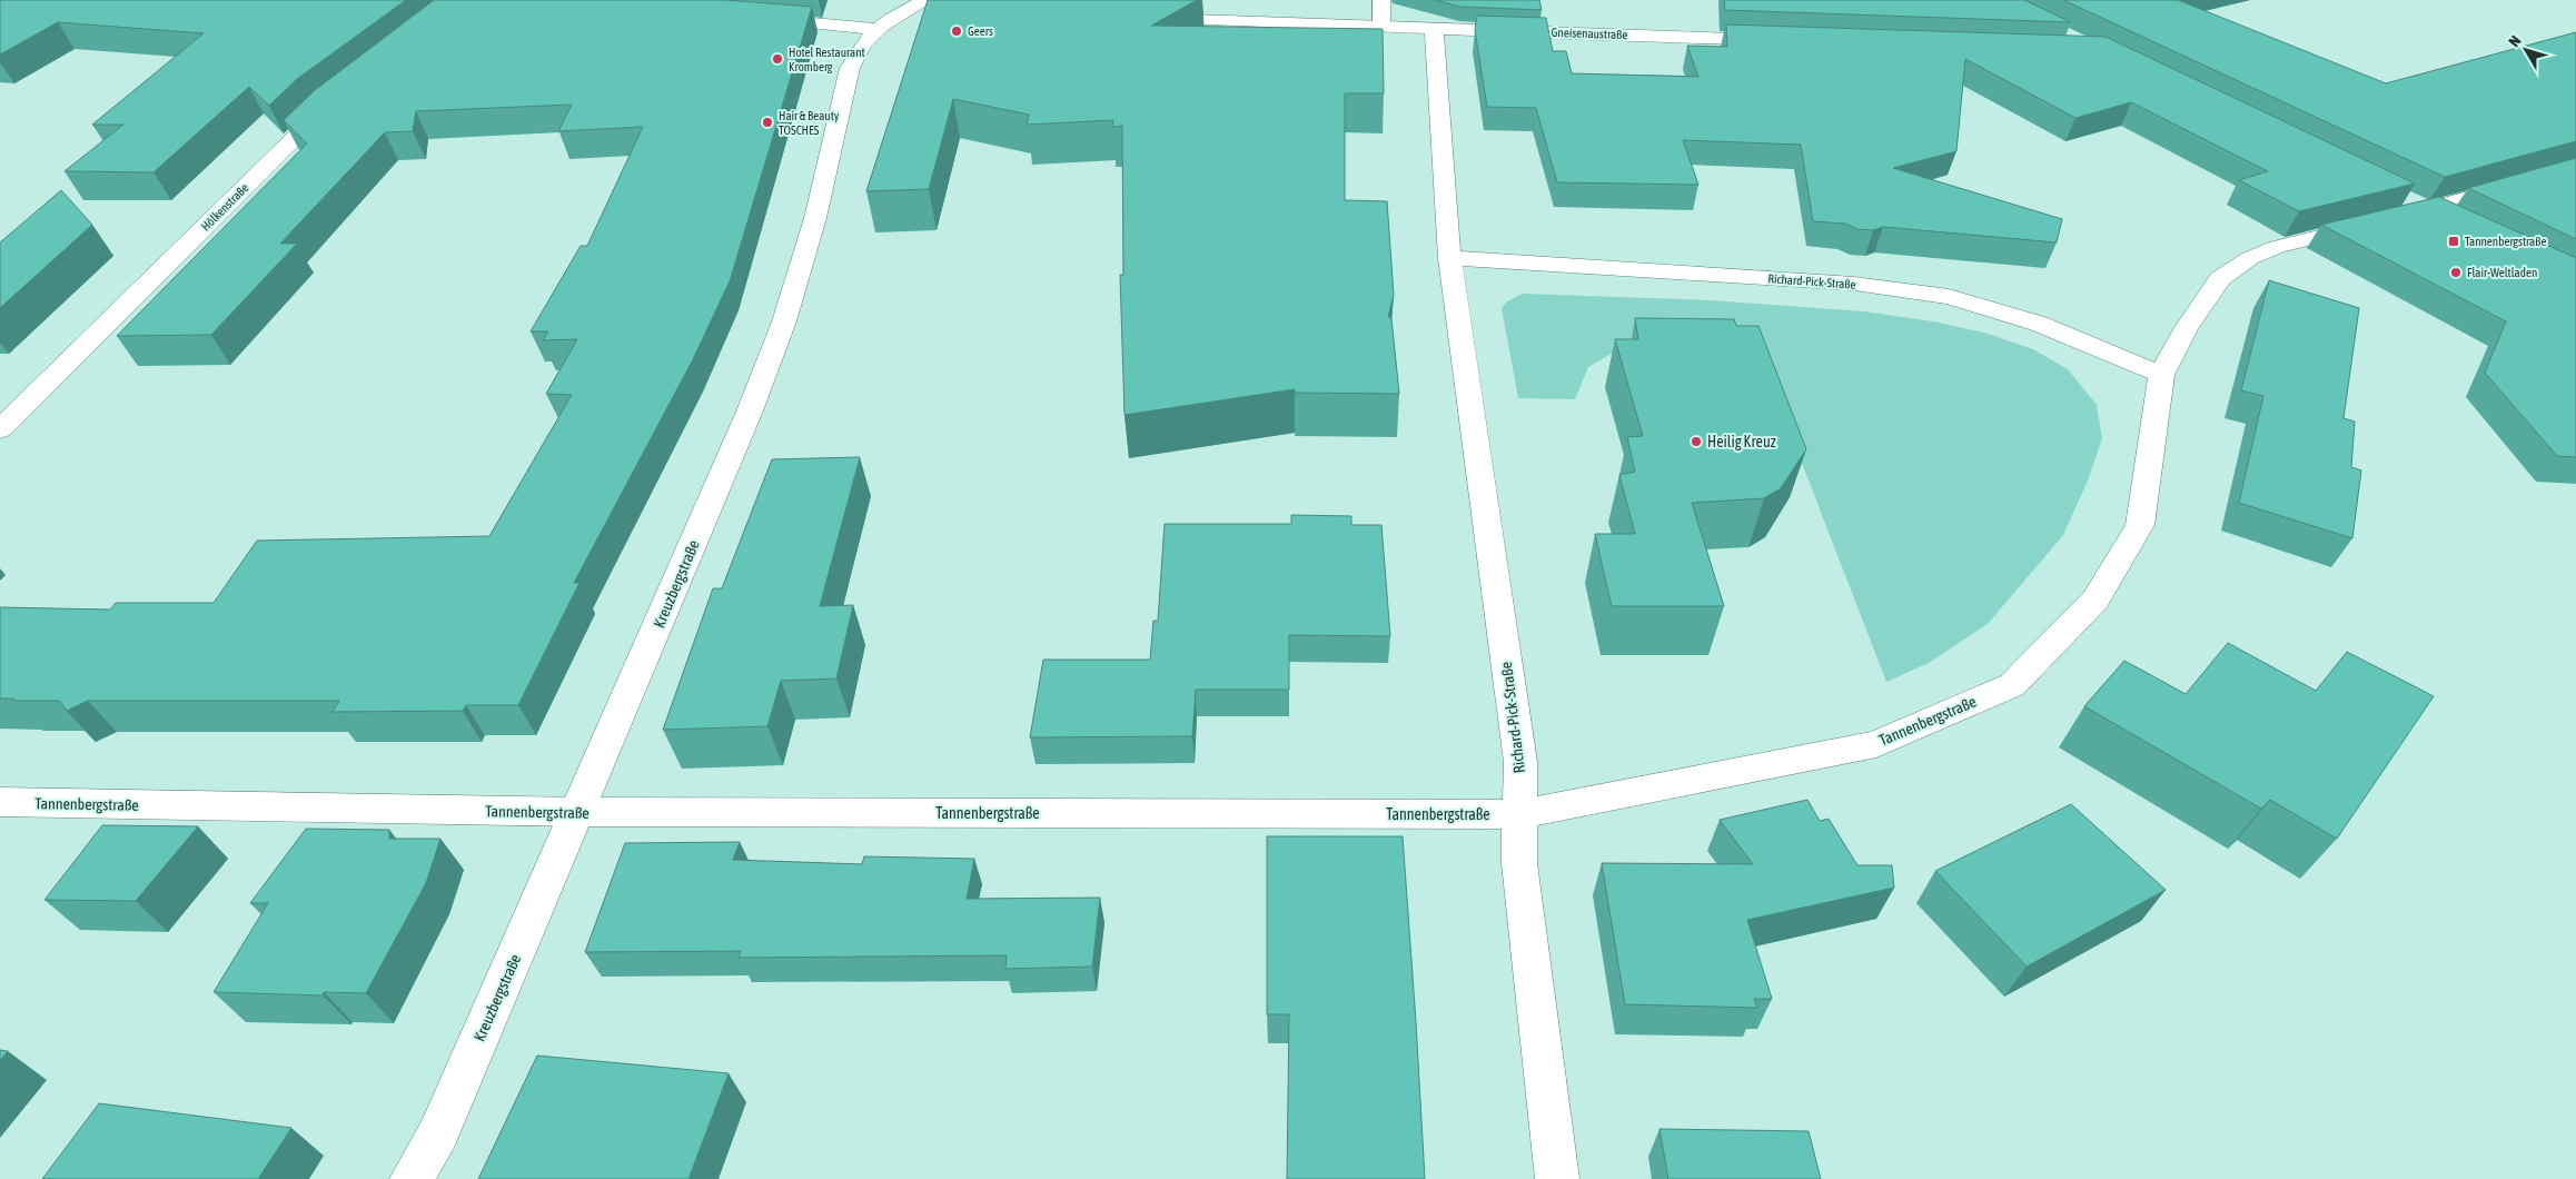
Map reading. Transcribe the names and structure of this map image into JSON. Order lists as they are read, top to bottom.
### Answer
{
  "streets": {
    "street": [
      "Gneisenaustraße",
      "Hölkenstraße",
      "Richard-Pick-Straße",
      "Kreuzbergstraße",
      "Tannenbergstraße"
    ]
  },
  "crossings": [
    ["Gneisenaustraße", "Richard-Pick-Straße"],
    ["Richard-Pick-Straße", "Tannenbergstraße"],
    ["Kreuzbergstraße", "Tannenbergstraße"]
  ],
  "places": {
    "other": [
      "Geers",
      "Hotel Restaurant Kromberg",
      "Hair & Beauty TOSCHES",
      "Flair-Weltladen",
      "Heilig Kreuz"
    ],
    "transit": ["Tannenbergstraße"]
  },
  "north": "top left"
}
